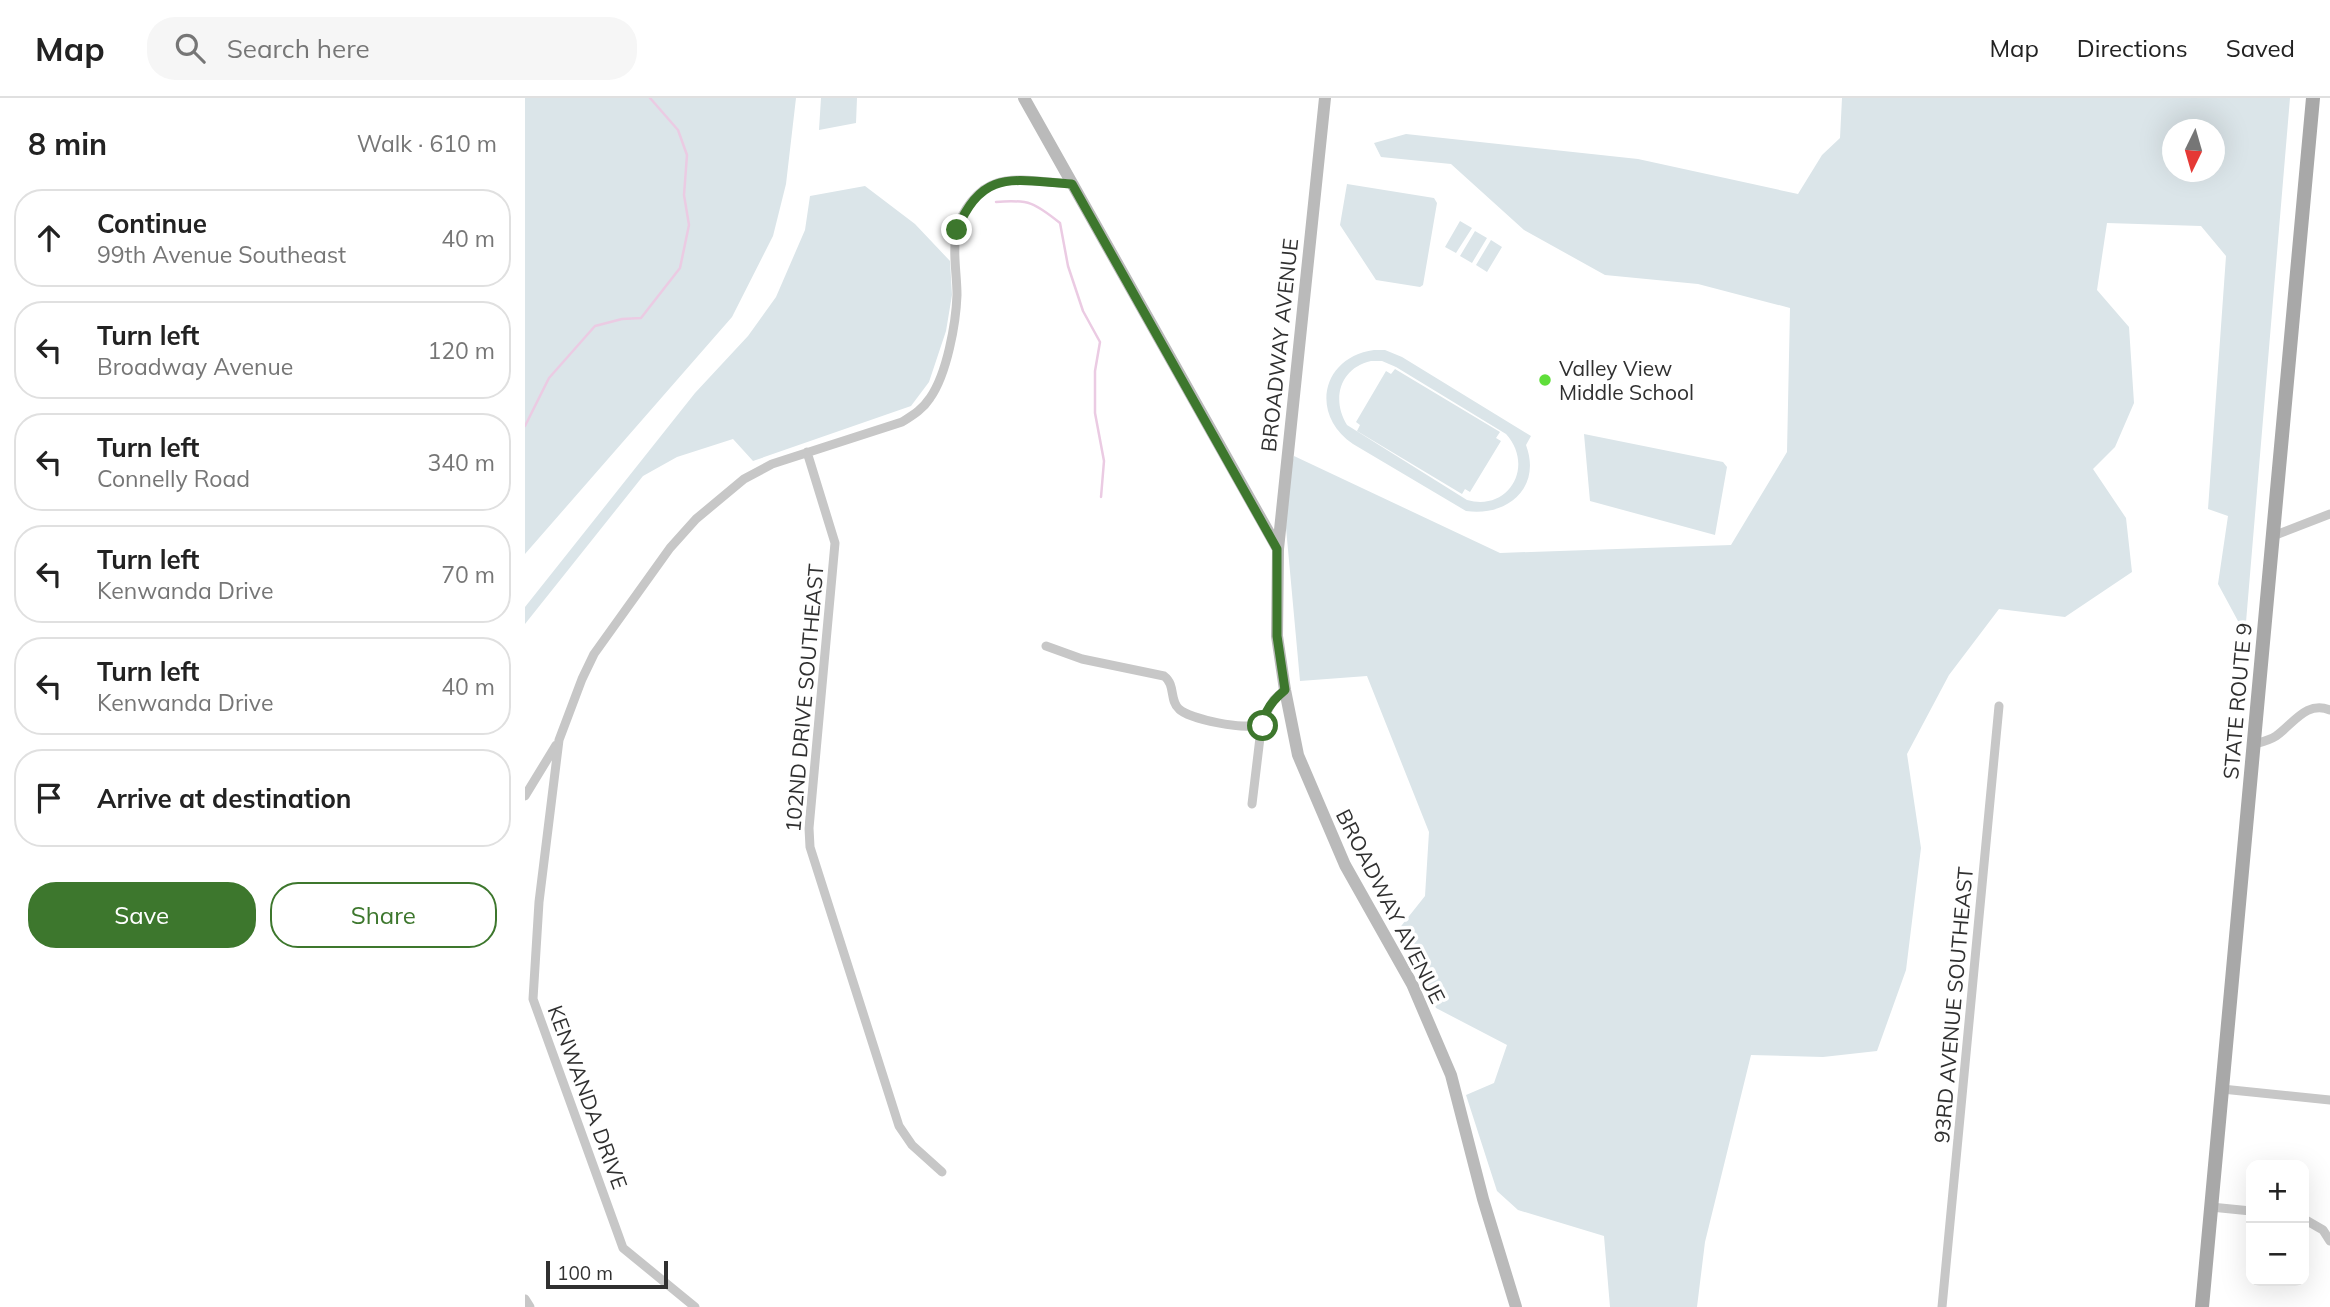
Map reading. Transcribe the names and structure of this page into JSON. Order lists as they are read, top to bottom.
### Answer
{
  "streets": {
    "main road": ["STATE ROUTE 9"],
    "street": [
      "BROADWAY AVENUE",
      "102ND DRIVE SOUTHEAST",
      "93RD AVENUE SOUTHEAST",
      "KENWANDA DRIVE"
    ]
  },
  "crossings": [
    ["102ND DRIVE SOUTHEAST", "KENWANDA DRIVE"]
  ],
  "places": ["Valley View Middle School"],
  "scale_bar": "100 m",
  "north": "bottom",
  "page": {
    "header": "Map",
    "search": "Search here",
    "nav": ["Map", "Directions", "Saved"],
    "heading": ["8 min", "Walk · 610 m"],
    "list": [
      ["Continue", "99th Avenue Southeast", "40 m"],
      ["Turn left", "Broadway Avenue", "120 m"],
      ["Turn left", "Connelly Road", "340 m"],
      ["Turn left", "Kenwanda Drive", "70 m"],
      ["Turn left", "Kenwanda Drive", "40 m"],
      "Arrive at destination"
    ],
    "buttons": ["Save", "Share"],
    "map_buttons": ["+", "−"],
    "scale": "100 m"
  }
}
